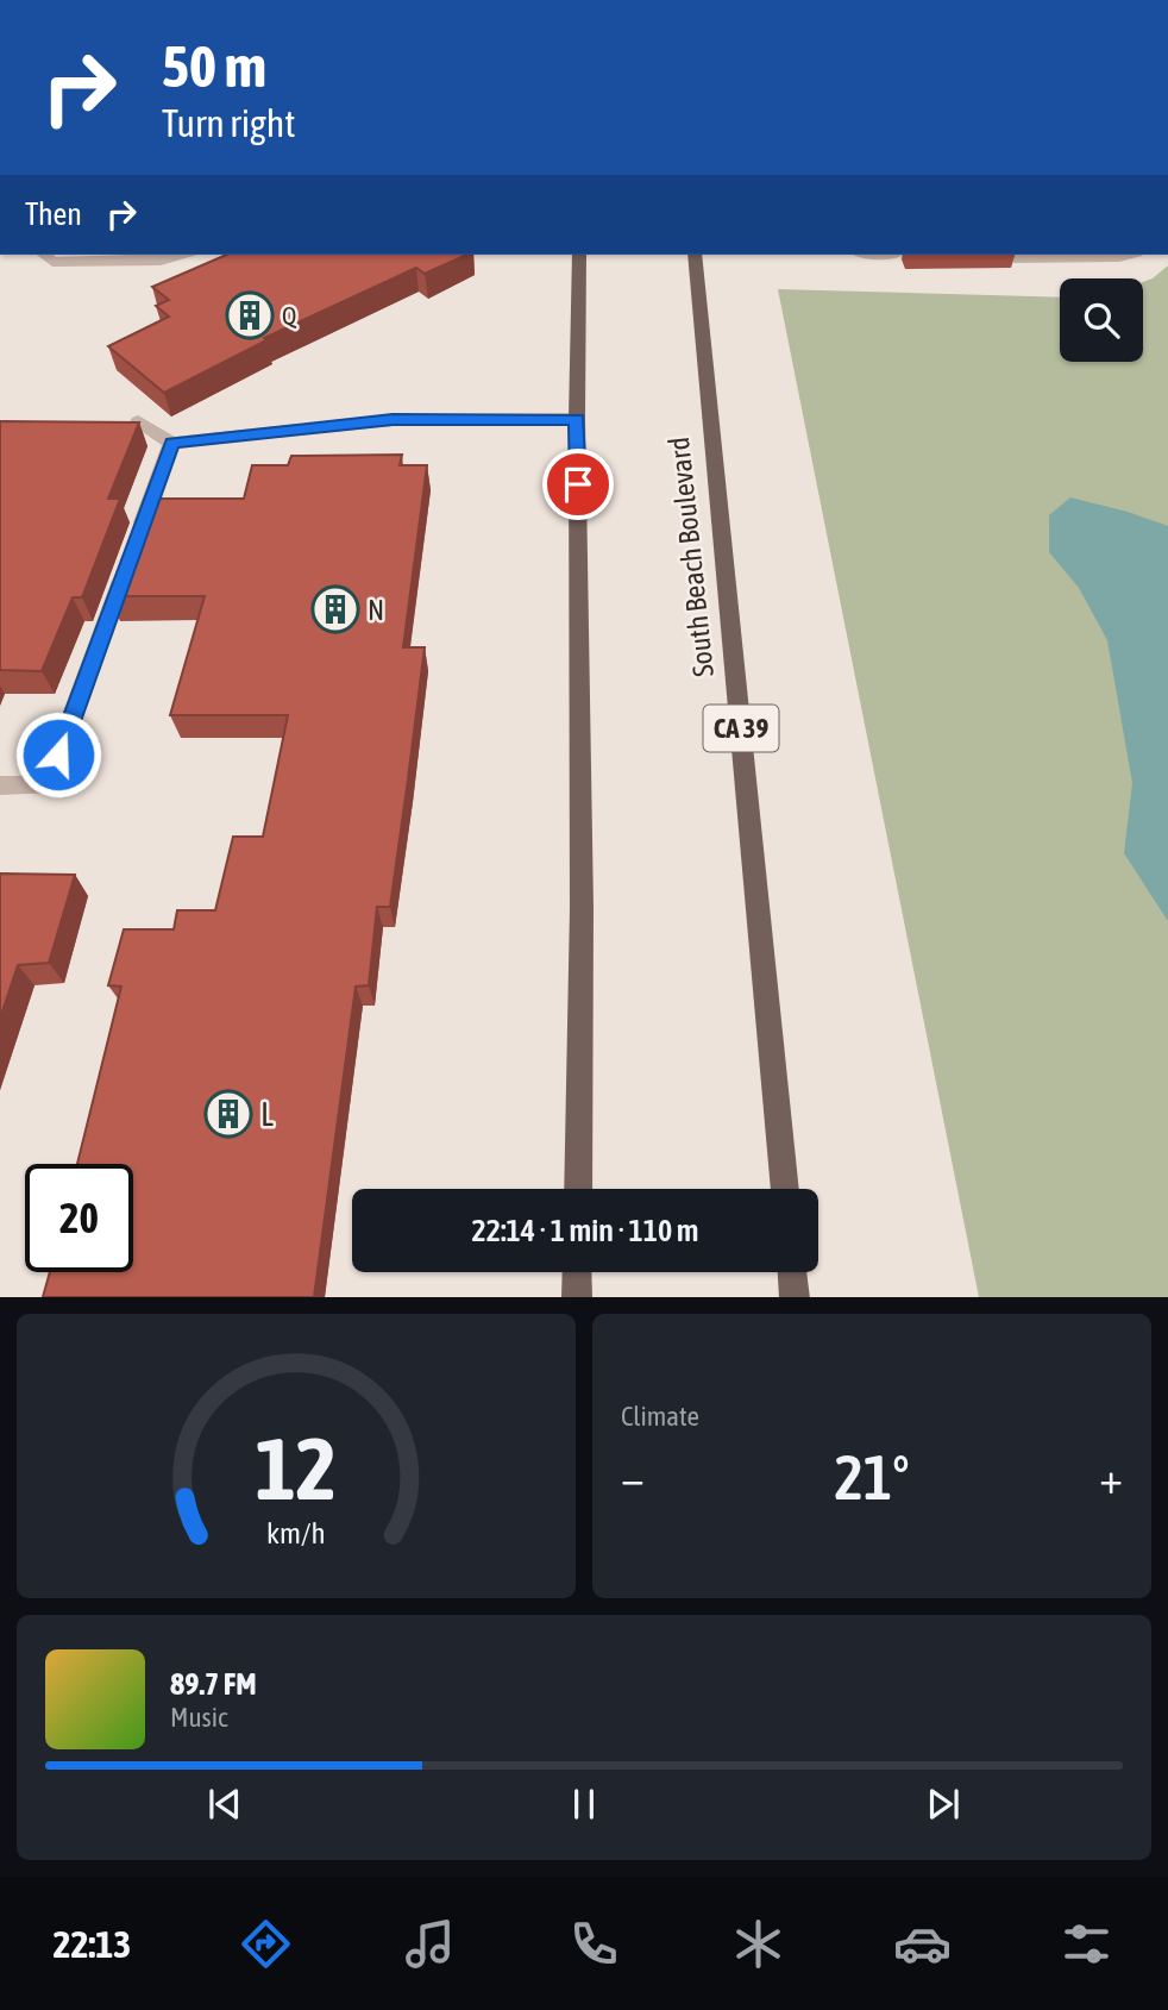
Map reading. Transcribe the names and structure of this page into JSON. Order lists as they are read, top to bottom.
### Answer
{
  "streets": {
    "main road": ["South Beach Boulevard", "CA 39"]
  },
  "places": {
    "building": ["Q", "N", "L"]
  },
  "page": {
    "turn": ["50 m", "Turn right"],
    "then": "Then",
    "limit": "20",
    "trip": "22:14 · 1 min · 110 m",
    "tile": "Climate",
    "heat": ["−", "21°", "+"],
    "song": ["89.7 FM", "Music"],
    "tabs": "22:13",
    "gauge": ["12", "km/h"]
  }
}
